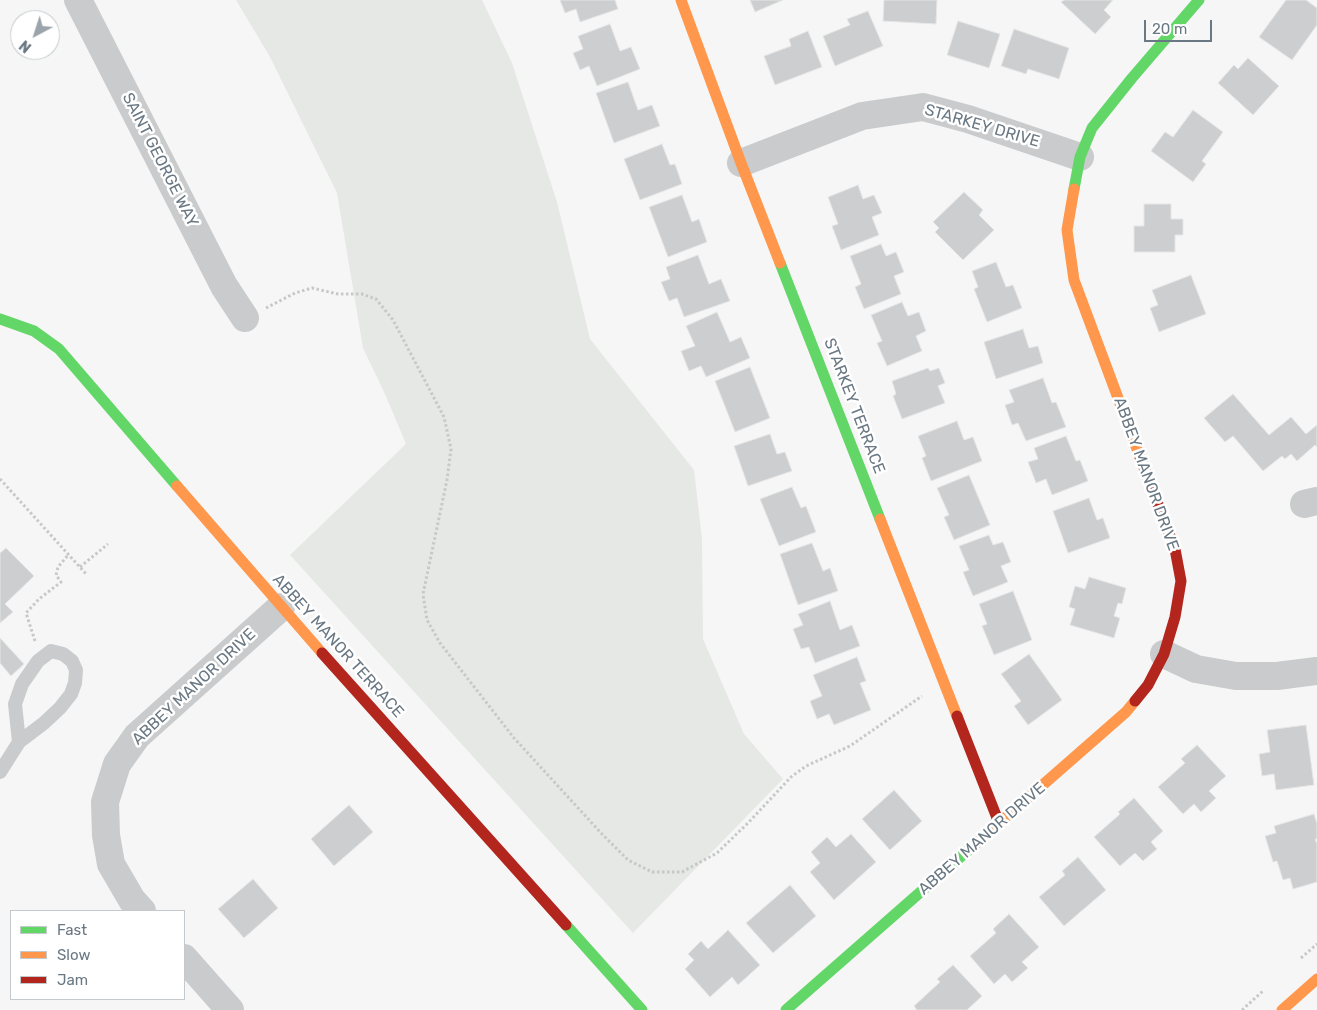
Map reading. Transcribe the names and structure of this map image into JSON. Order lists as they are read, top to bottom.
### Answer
{
  "streets": {
    "street": [
      "STARKEY DRIVE",
      "SAINT GEORGE WAY",
      "STARKEY TERRACE",
      "ABBEY MANOR DRIVE",
      "ABBEY MANOR TERRACE"
    ]
  },
  "crossings": [
    ["STARKEY DRIVE", "STARKEY TERRACE"],
    ["STARKEY DRIVE", "ABBEY MANOR DRIVE"],
    ["STARKEY TERRACE", "ABBEY MANOR DRIVE"],
    ["ABBEY MANOR DRIVE", "ABBEY MANOR TERRACE"]
  ],
  "legend": ["Fast", "Slow", "Jam"],
  "scale_bar": "20 m",
  "north": "bottom left"
}
